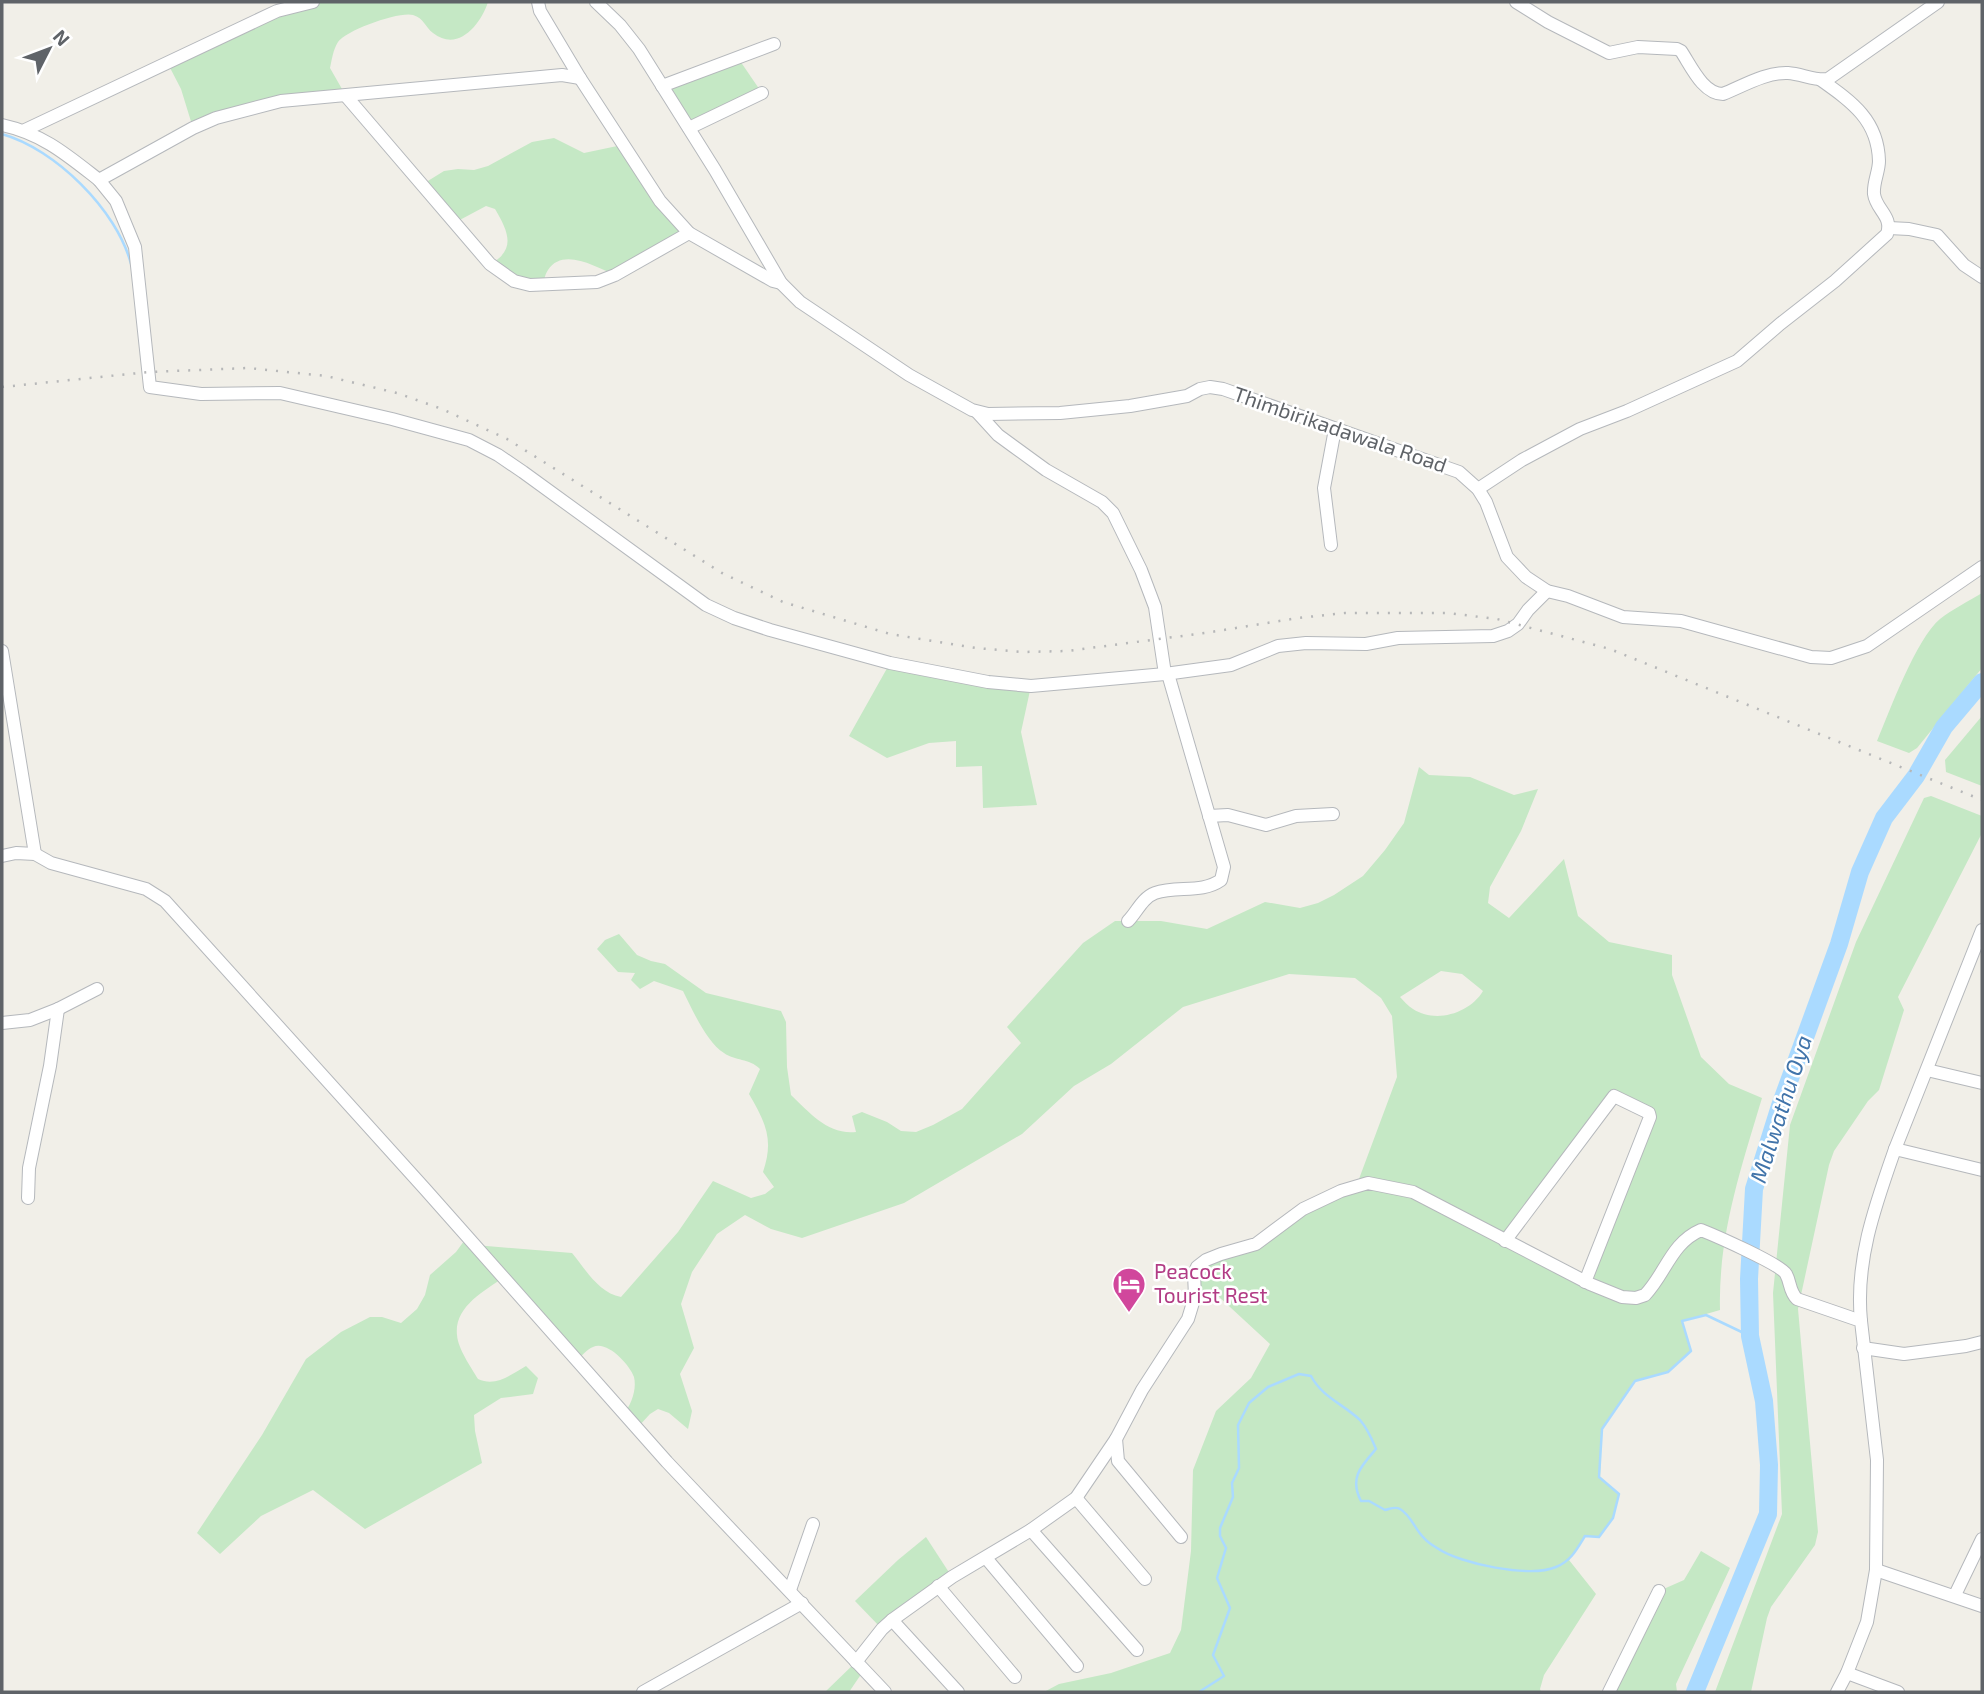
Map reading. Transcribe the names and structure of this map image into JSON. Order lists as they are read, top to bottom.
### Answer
{
  "streets": {
    "street": ["Thimbirikadawala Road"]
  },
  "water": ["Malwathu Oya"],
  "places": {
    "hotel": ["Peacock Tourist Rest"]
  },
  "north": "top right"
}
